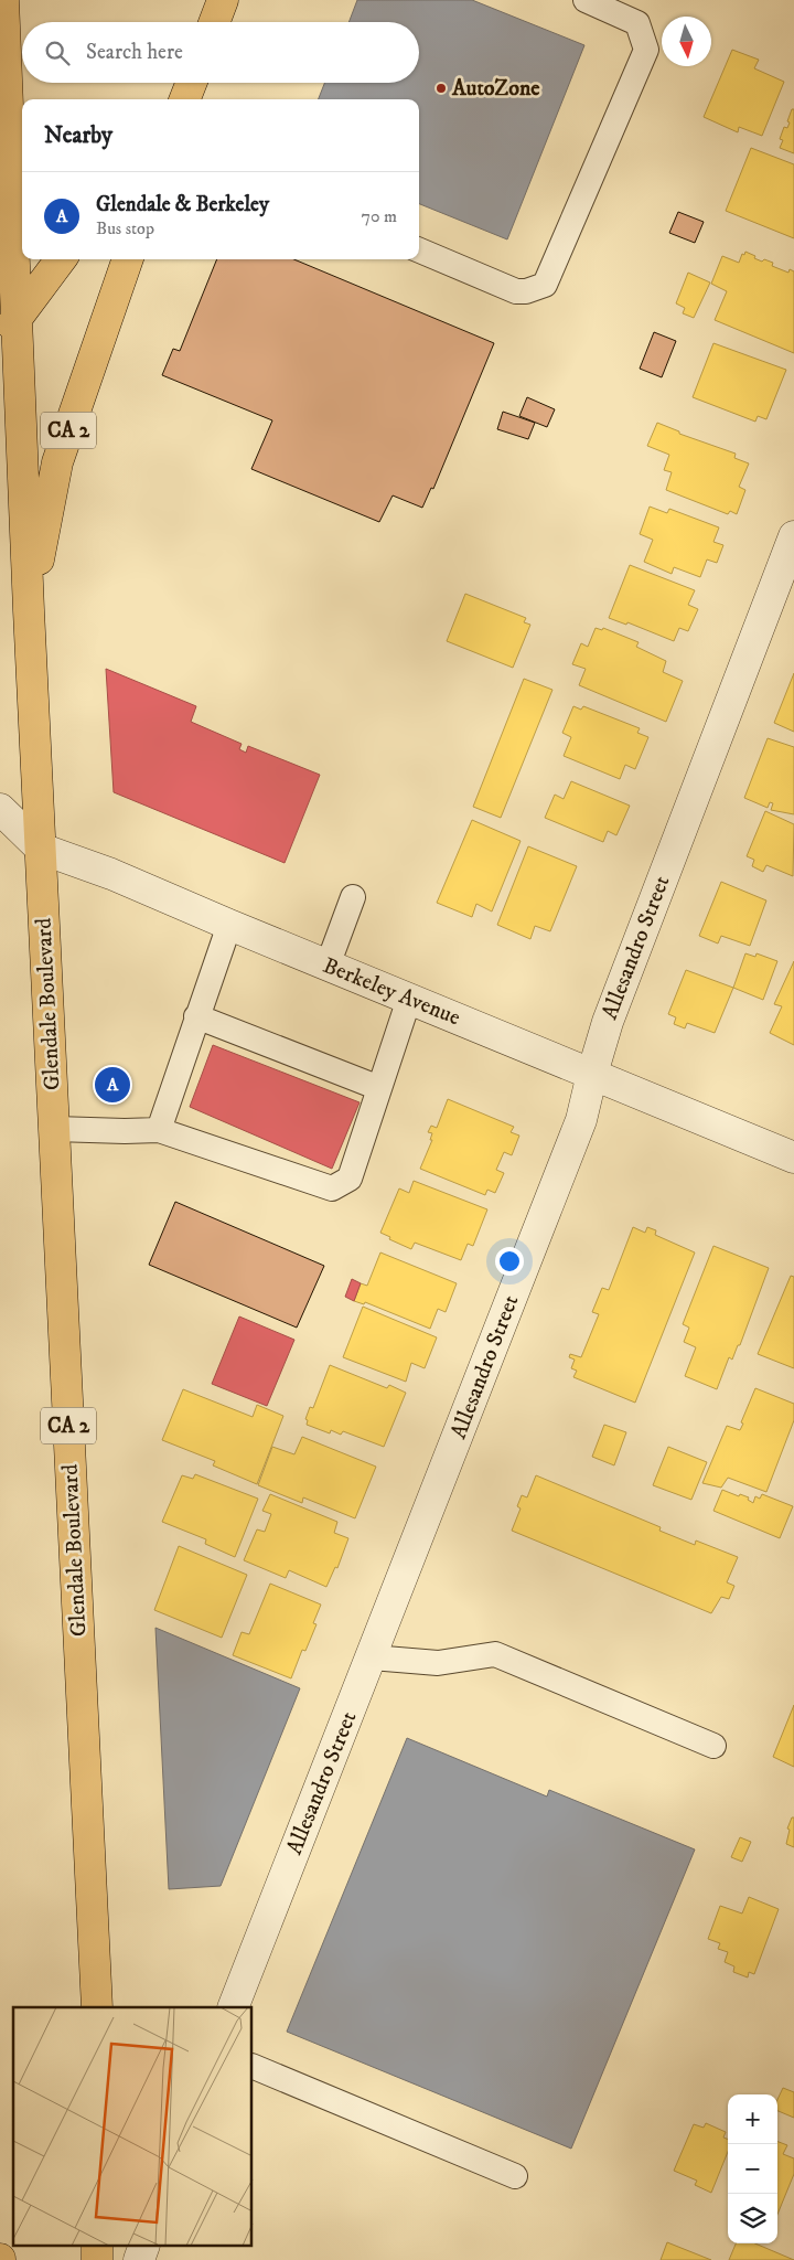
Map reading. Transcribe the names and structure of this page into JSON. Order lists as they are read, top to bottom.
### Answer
{
  "streets": {
    "main road": ["CA 2", "Glendale Boulevard"],
    "street": ["Allesandro Street", "Berkeley Avenue"]
  },
  "crossings": [
    ["CA 2", "Glendale Boulevard"],
    ["Allesandro Street", "Berkeley Avenue"],
    ["Berkeley Avenue", "Glendale Boulevard"]
  ],
  "places": ["AutoZone"],
  "north": "bottom",
  "page": {
    "search": "Search here",
    "heading": "Nearby",
    "list": [
      {
        "mark": "A",
        "name": "Glendale & Berkeley",
        "note": "Bus stop",
        "value": "70 m"
      }
    ],
    "pins": "A",
    "map_buttons": ["+", "−"]
  }
}
